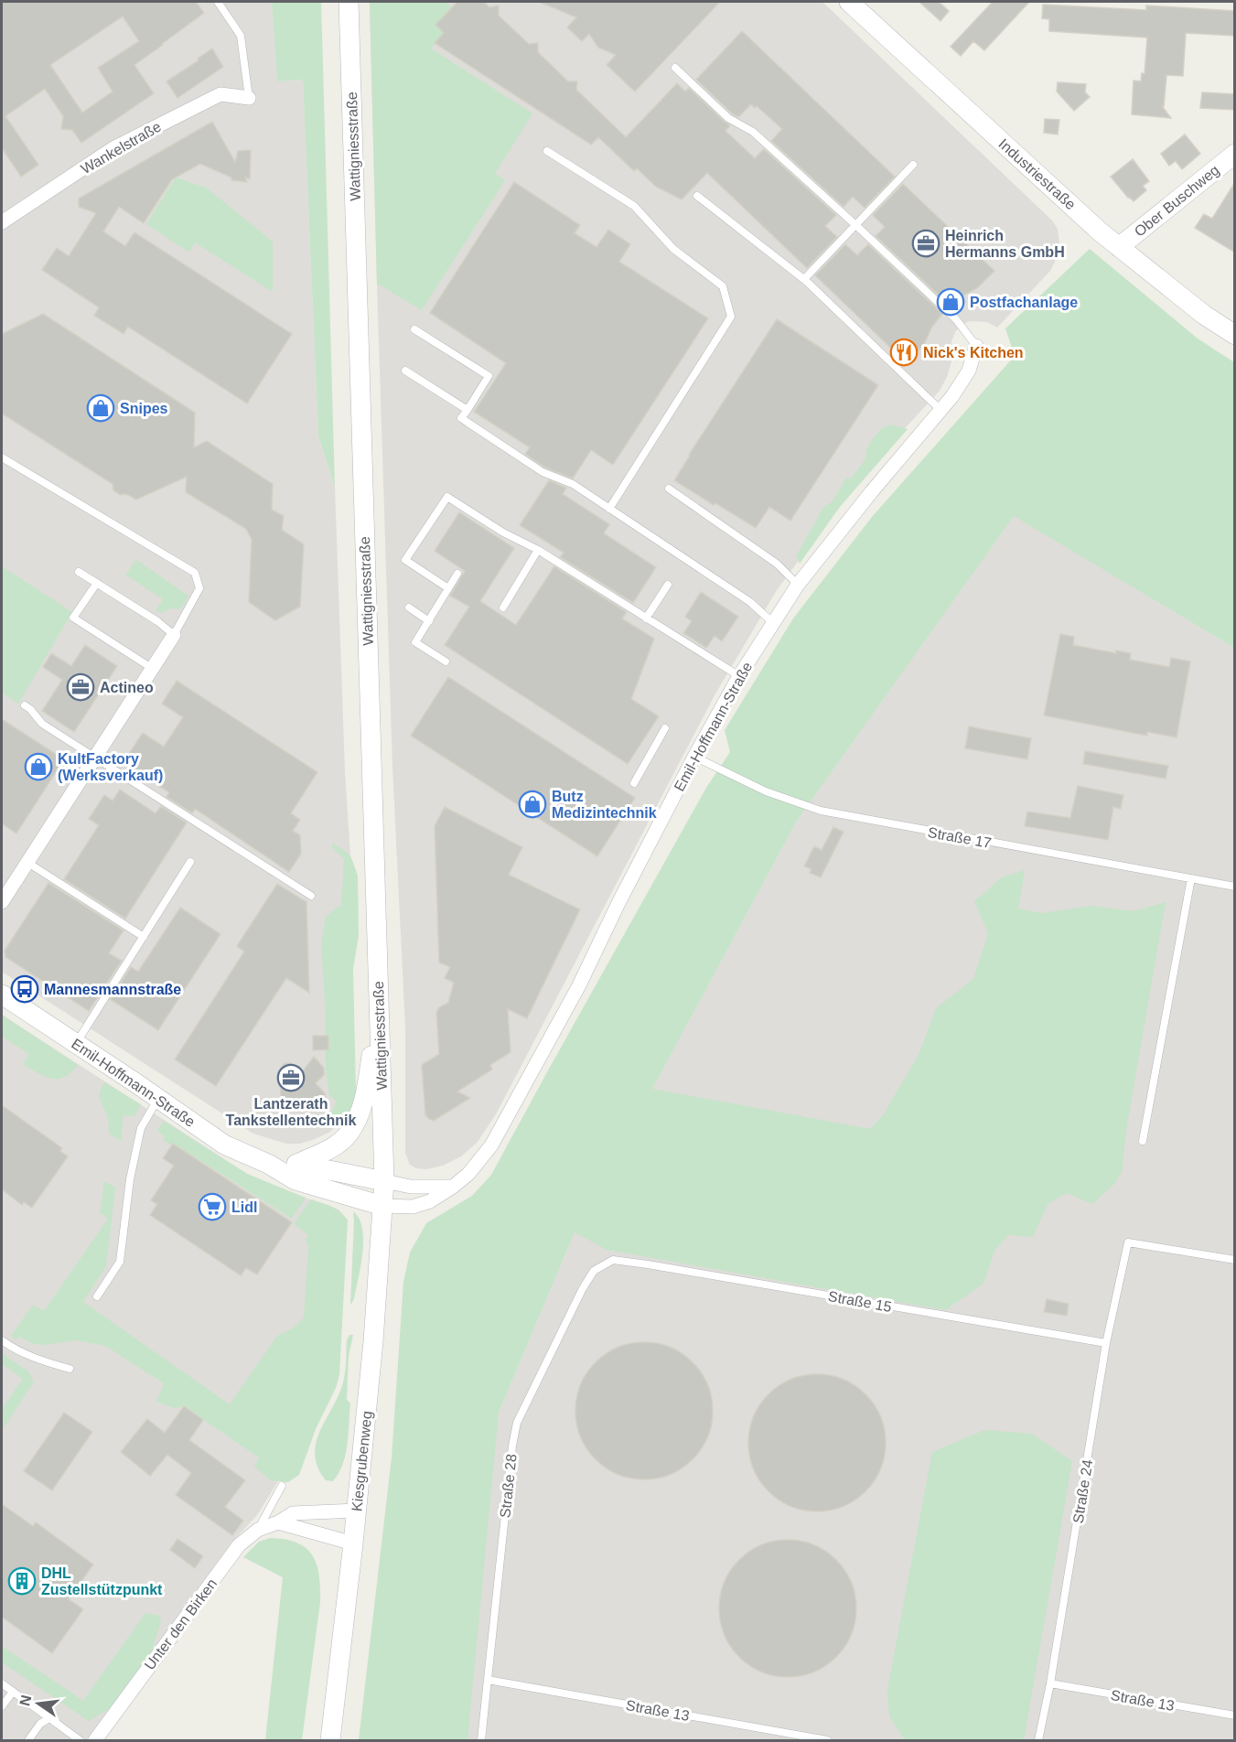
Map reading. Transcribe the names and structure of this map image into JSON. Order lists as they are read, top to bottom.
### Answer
{
  "streets": {
    "main road": [
      "Wattigniesstraße",
      "Industriestraße",
      "Ober Buschweg",
      "Emil-Hoffmann-Straße",
      "Kiesgrubenweg"
    ],
    "street": ["Wankelstraße", "Unter den Birken"],
    "lane": [
      "Straße 17",
      "Straße 15",
      "Straße 28",
      "Straße 24",
      "Straße 13"
    ]
  },
  "crossings": [
    ["Wattigniesstraße", "Emil-Hoffmann-Straße"],
    ["Wattigniesstraße", "Kiesgrubenweg"],
    ["Industriestraße", "Ober Buschweg"],
    ["Emil-Hoffmann-Straße", "Straße 17"],
    ["Emil-Hoffmann-Straße", "Kiesgrubenweg"],
    ["Straße 15", "Straße 28"],
    ["Straße 15", "Straße 24"],
    ["Kiesgrubenweg", "Unter den Birken"],
    ["Straße 28", "Straße 13"],
    ["Straße 24", "Straße 13"]
  ],
  "places": {
    "office": ["Heinrich Hermanns GmbH", "Actineo", "Lantzerath Tankstellentechnik"],
    "shop": [
      "Postfachanlage",
      "Snipes",
      "KultFactory (Werksverkauf)",
      "Butz Medizintechnik"
    ],
    "restaurant": ["Nick's Kitchen"],
    "bus stop": ["Mannesmannstraße"],
    "supermarket": ["Lidl"],
    "building": ["DHL Zustellstützpunkt"]
  },
  "north": "left"
}
